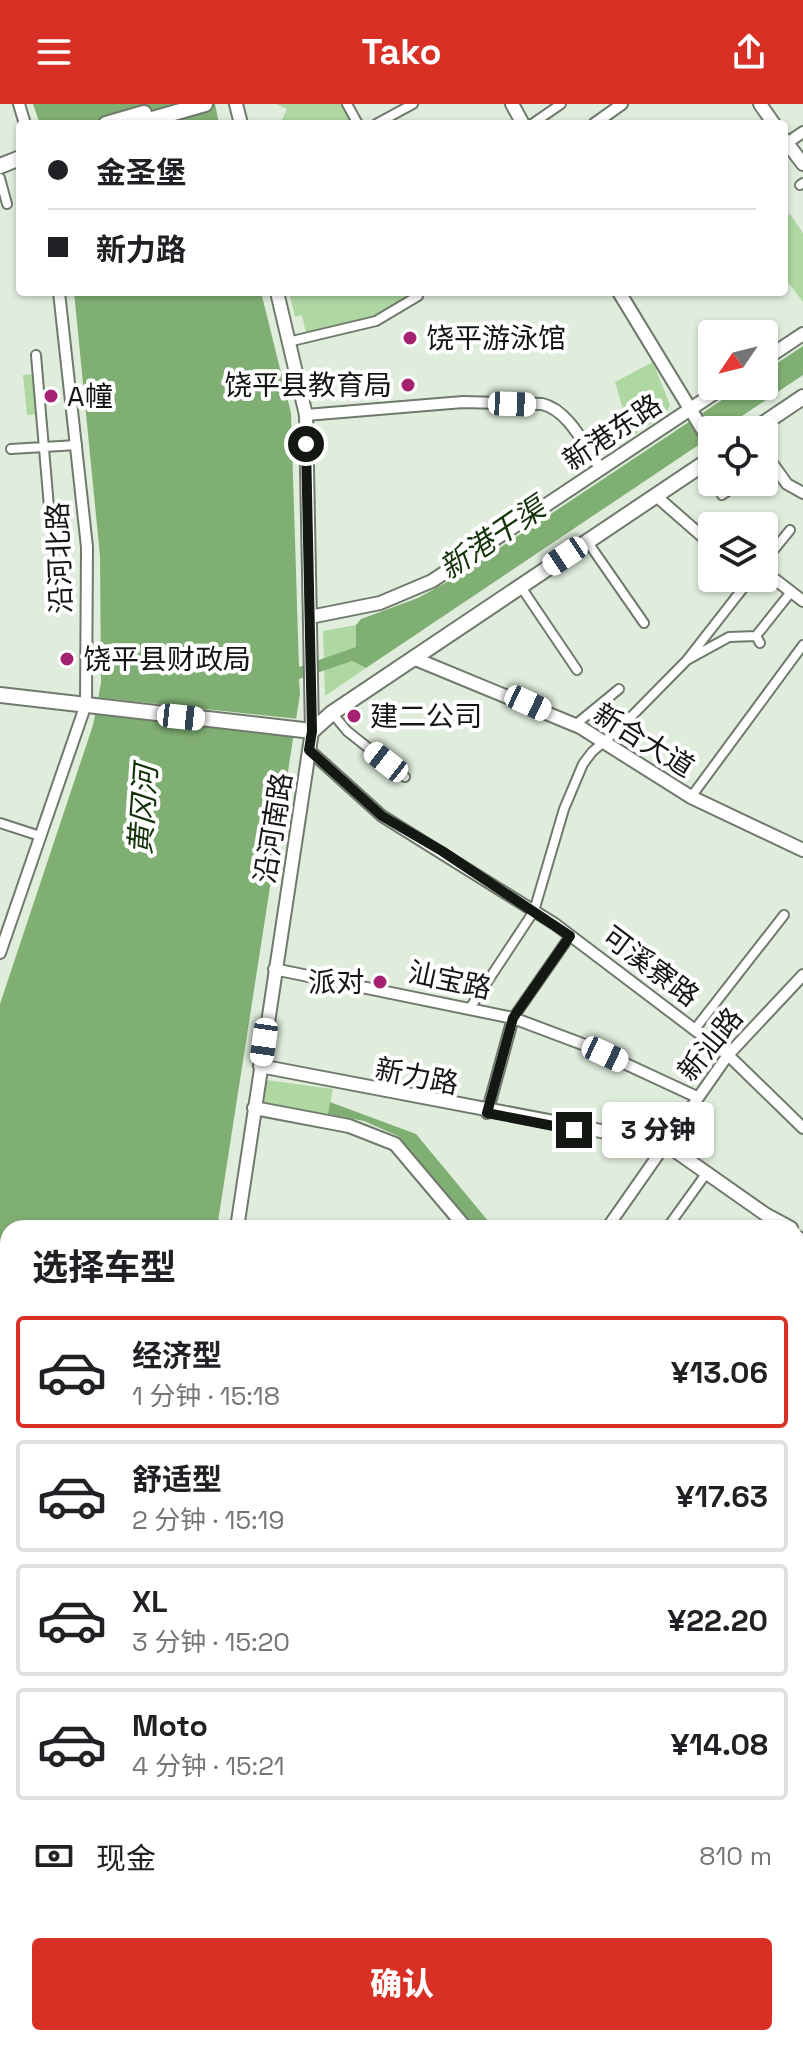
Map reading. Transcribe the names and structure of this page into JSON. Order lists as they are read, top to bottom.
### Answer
{
  "streets": {
    "main road": [
      "新港东路",
      "新合大道",
      "沿河南路",
      "新力路"
    ],
    "street": [
      "沿河北路",
      "可溪寮路",
      "汕宝路",
      "新汕路"
    ]
  },
  "crossings": [
    ["新港东路", "沿河南路"],
    ["沿河南路", "可溪寮路"],
    ["沿河南路", "汕宝路"],
    ["沿河南路", "新力路"],
    ["可溪寮路", "新汕路"],
    ["汕宝路", "新汕路"],
    ["新汕路", "新力路"]
  ],
  "water": ["新港干渠", "黄冈河"],
  "places": [
    "饶平游泳馆",
    "饶平县教育局",
    "A幢",
    "饶平县财政局",
    "建二公司",
    "派对"
  ],
  "north": "bottom left",
  "page": {
    "header": "Tako",
    "banner": ["金圣堡", "新力路"],
    "bubble": "3 分钟",
    "heading": "选择车型",
    "list": [
      {
        "name": "经济型",
        "note": "1 分钟 · 15:18",
        "value": "¥13.06"
      },
      {
        "name": "舒适型",
        "note": "2 分钟 · 15:19",
        "value": "¥17.63"
      },
      {
        "name": "XL",
        "note": "3 分钟 · 15:20",
        "value": "¥22.20"
      },
      {
        "name": "Moto",
        "note": "4 分钟 · 15:21",
        "value": "¥14.08"
      }
    ],
    "pay": ["现金", "810 m"],
    "buttons": "确认"
  }
}
